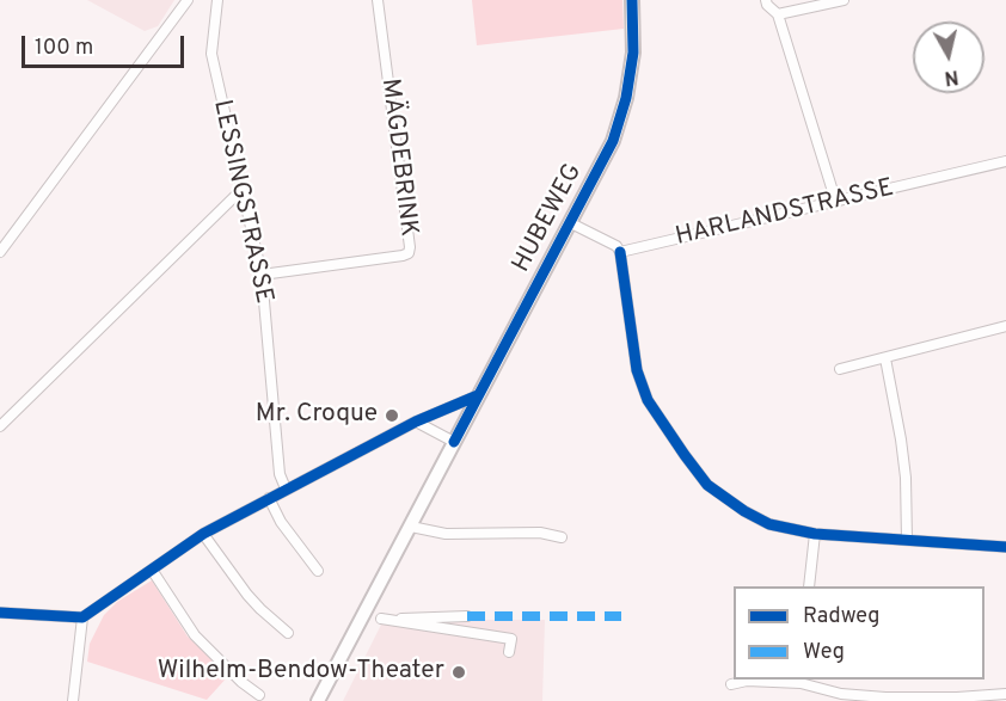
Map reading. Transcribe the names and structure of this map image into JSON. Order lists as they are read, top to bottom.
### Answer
{
  "streets": {
    "street": [
      "MÄGDEBRINK",
      "LESSINGSTRASSE",
      "HARLANDSTRASSE",
      "HUBEWEG"
    ]
  },
  "crossings": [
    ["MÄGDEBRINK", "LESSINGSTRASSE"]
  ],
  "places": ["Mr. Croque", "Wilhelm-Bendow-Theater"],
  "legend": ["Radweg", "Weg"],
  "scale_bar": "100 m",
  "north": "bottom"
}
